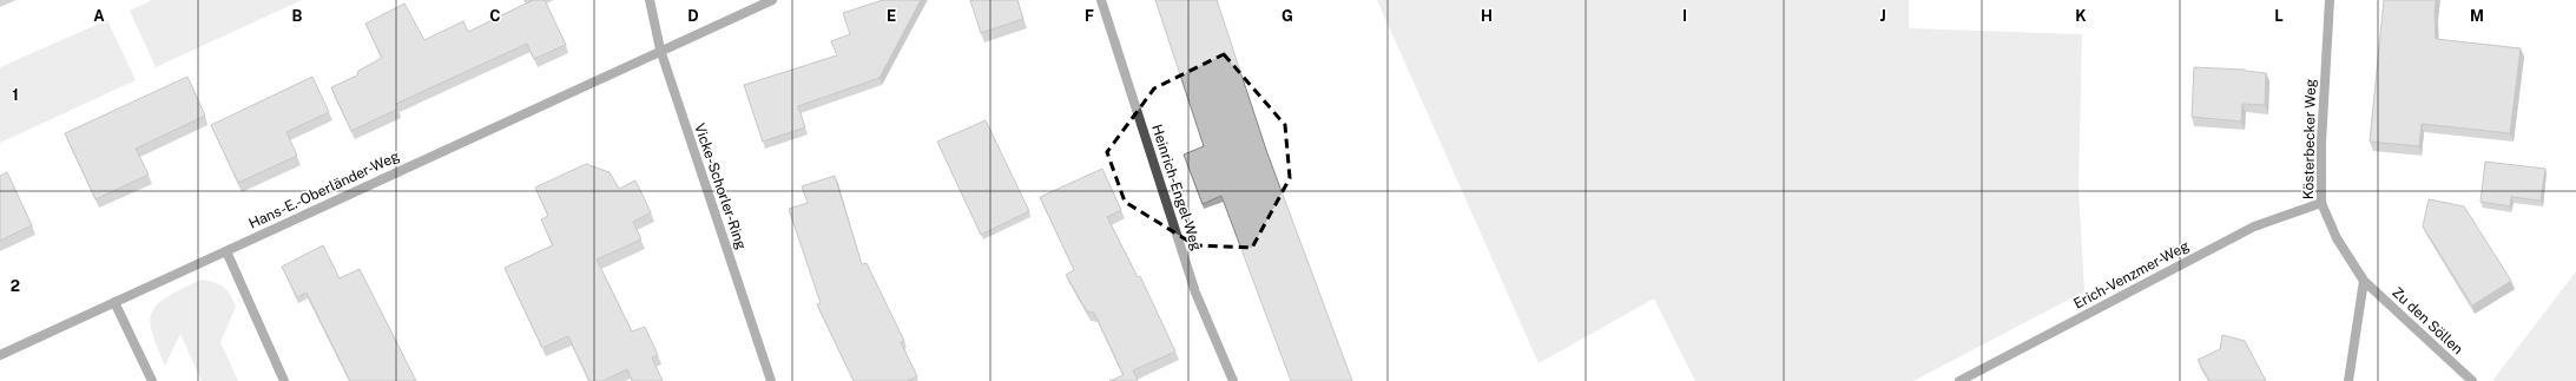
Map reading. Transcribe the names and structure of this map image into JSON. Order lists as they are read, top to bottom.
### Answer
{
  "streets": {
    "street": [
      "Kösterbecker Weg",
      "Vicke-Schorler-Ring",
      "Heinrich-Engel-Weg",
      "Hans-E.-Oberländer-Weg",
      "Erich-Venzmer-Weg",
      "Zu den Söllen"
    ]
  },
  "crossings": [
    ["Kösterbecker Weg", "Erich-Venzmer-Weg"],
    ["Kösterbecker Weg", "Zu den Söllen"],
    ["Vicke-Schorler-Ring", "Hans-E.-Oberländer-Weg"]
  ],
  "grid": {
    "columns": [
      "A",
      "B",
      "C",
      "D",
      "E",
      "F",
      "G",
      "H",
      "I",
      "J",
      "K",
      "L",
      "M"
    ],
    "rows": ["1", "2"]
  }
}
